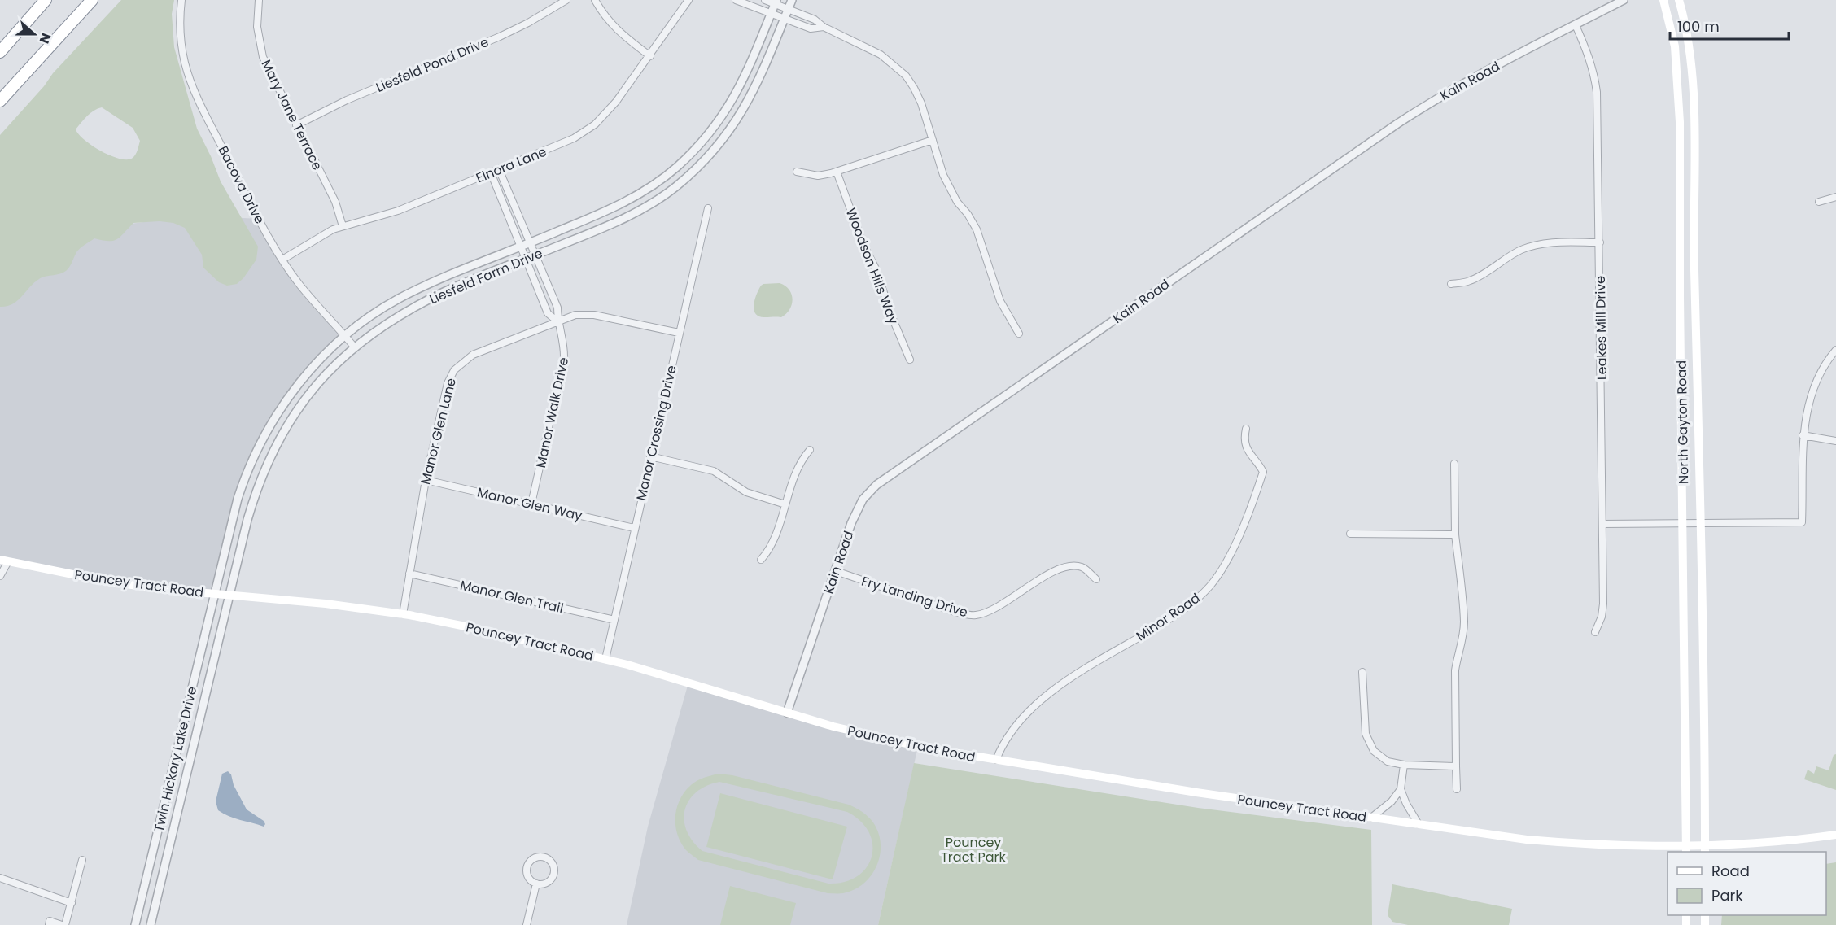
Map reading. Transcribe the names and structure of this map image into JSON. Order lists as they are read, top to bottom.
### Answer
{
  "streets": {
    "main road": ["North Gayton Road", "Pouncey Tract Road"],
    "street": [
      "Liesfeld Pond Drive",
      "Kain Road",
      "Mary Jane Terrace",
      "Elnora Lane",
      "Bacova Drive",
      "Woodson Hills Way",
      "Liesfeld Farm Drive",
      "Leakes Mill Drive",
      "Manor Walk Drive",
      "Manor Glen Lane",
      "Manor Crossing Drive",
      "Manor Glen Way",
      "Manor Glen Trail",
      "Fry Landing Drive",
      "Minor Road",
      "Twin Hickory Lake Drive"
    ]
  },
  "crossings": [
    ["Liesfeld Pond Drive", "Mary Jane Terrace"],
    ["Kain Road", "Leakes Mill Drive"],
    ["Kain Road", "Pouncey Tract Road"],
    ["Kain Road", "Fry Landing Drive"],
    ["Mary Jane Terrace", "Elnora Lane"],
    ["Elnora Lane", "Bacova Drive"],
    ["Bacova Drive", "Liesfeld Farm Drive"],
    ["Liesfeld Farm Drive", "Manor Walk Drive"],
    ["Liesfeld Farm Drive", "Pouncey Tract Road"],
    ["Liesfeld Farm Drive", "Twin Hickory Lake Drive"],
    ["Manor Walk Drive", "Manor Glen Lane"],
    ["Manor Walk Drive", "Manor Glen Way"],
    ["North Gayton Road", "Pouncey Tract Road"],
    ["Manor Glen Lane", "Manor Crossing Drive"],
    ["Manor Glen Lane", "Manor Glen Way"],
    ["Manor Glen Lane", "Pouncey Tract Road"],
    ["Manor Glen Lane", "Manor Glen Trail"],
    ["Manor Crossing Drive", "Manor Glen Way"],
    ["Manor Crossing Drive", "Pouncey Tract Road"],
    ["Manor Crossing Drive", "Manor Glen Trail"],
    ["Pouncey Tract Road", "Minor Road"],
    ["Pouncey Tract Road", "Twin Hickory Lake Drive"]
  ],
  "parks": ["Pouncey Tract Park"],
  "legend": ["Road", "Park"],
  "scale_bar": "100 m",
  "north": "right"
}
